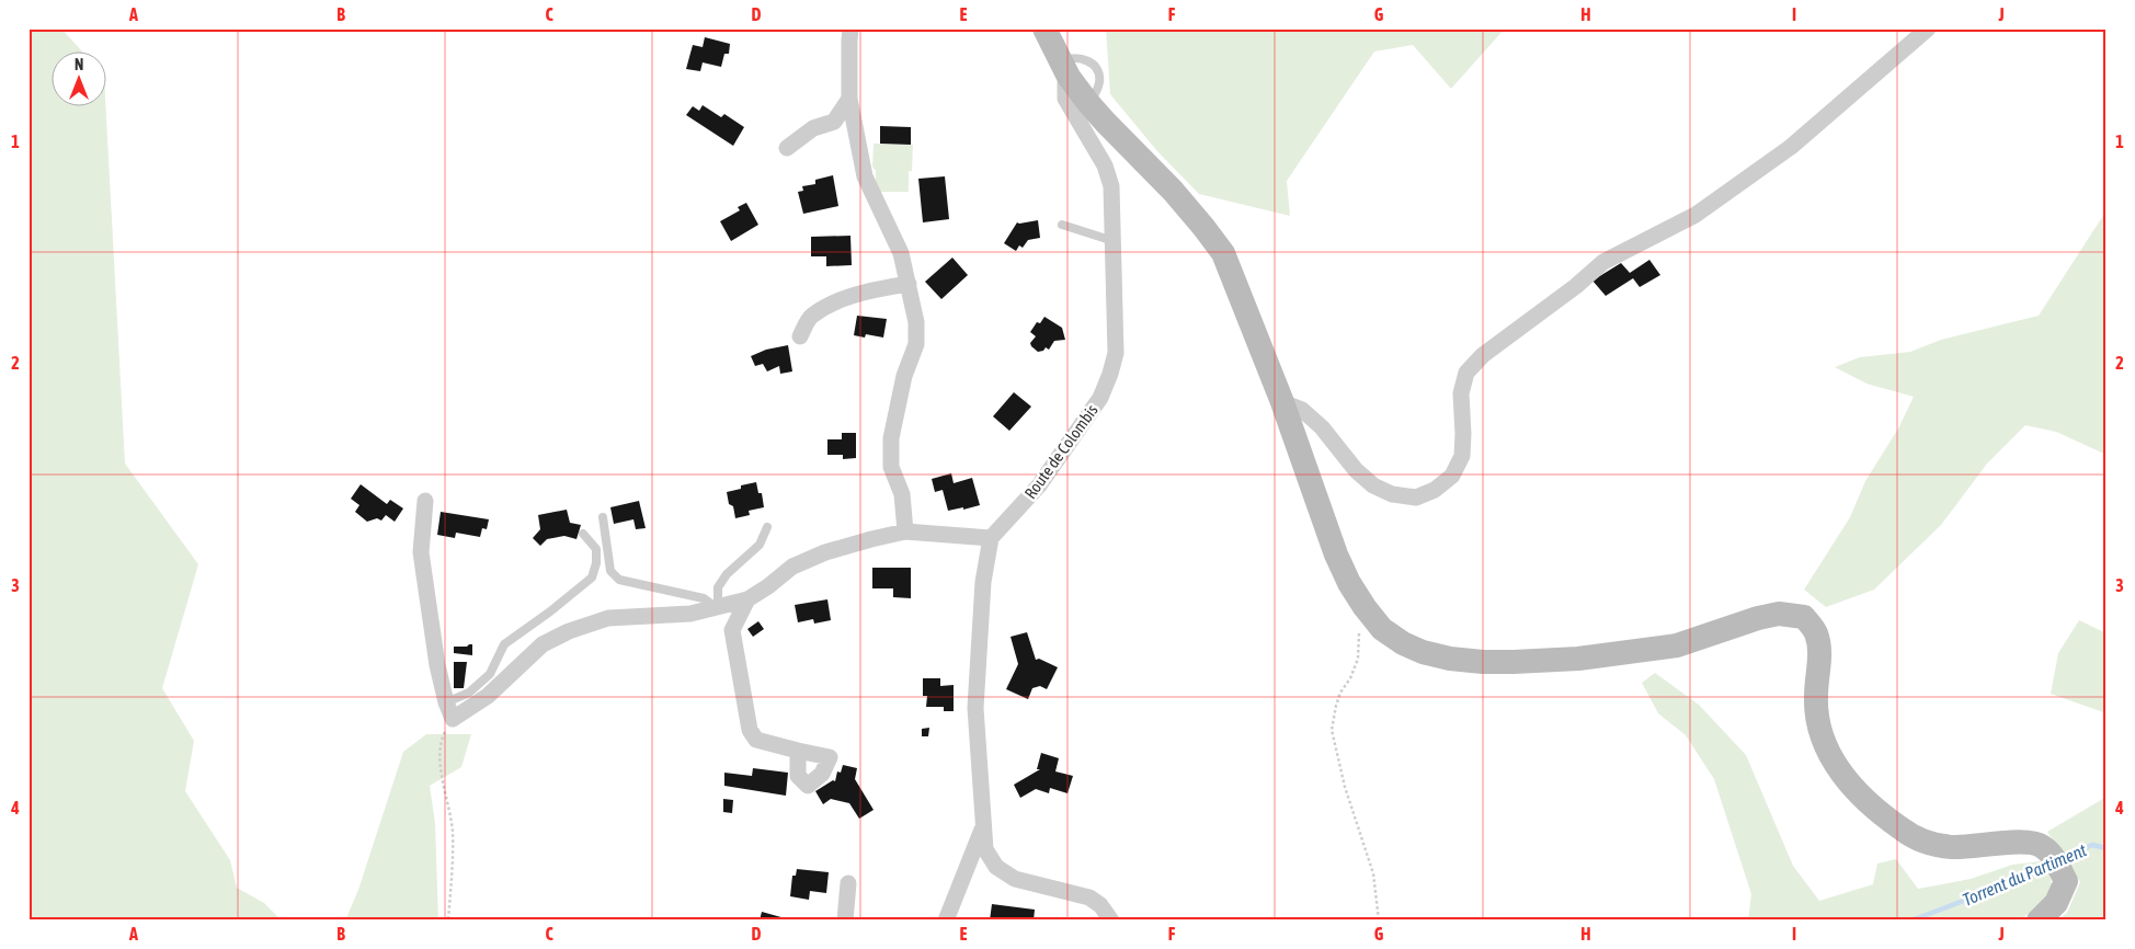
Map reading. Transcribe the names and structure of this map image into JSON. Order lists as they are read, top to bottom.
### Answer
{
  "streets": {
    "street": ["Route de Colombis"]
  },
  "water": ["Torrent du Partiment"],
  "north": "top",
  "grid": {
    "columns": [
      "A",
      "B",
      "C",
      "D",
      "E",
      "F",
      "G",
      "H",
      "I",
      "J"
    ],
    "rows": [
      "1",
      "2",
      "3",
      "4"
    ]
  }
}
